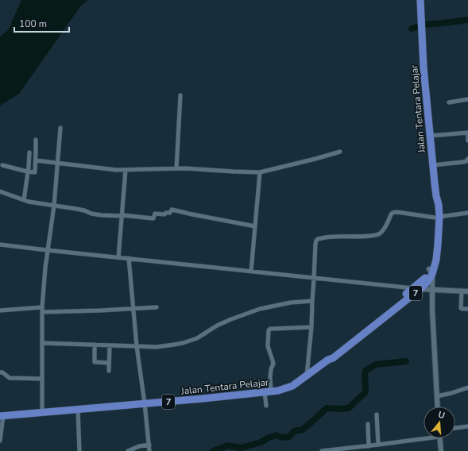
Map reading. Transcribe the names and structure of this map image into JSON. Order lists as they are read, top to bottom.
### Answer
{
  "streets": {
    "highway": ["Jalan Tentara Pelajar", "7"]
  },
  "scale_bar": "100 m",
  "north": "top"
}
